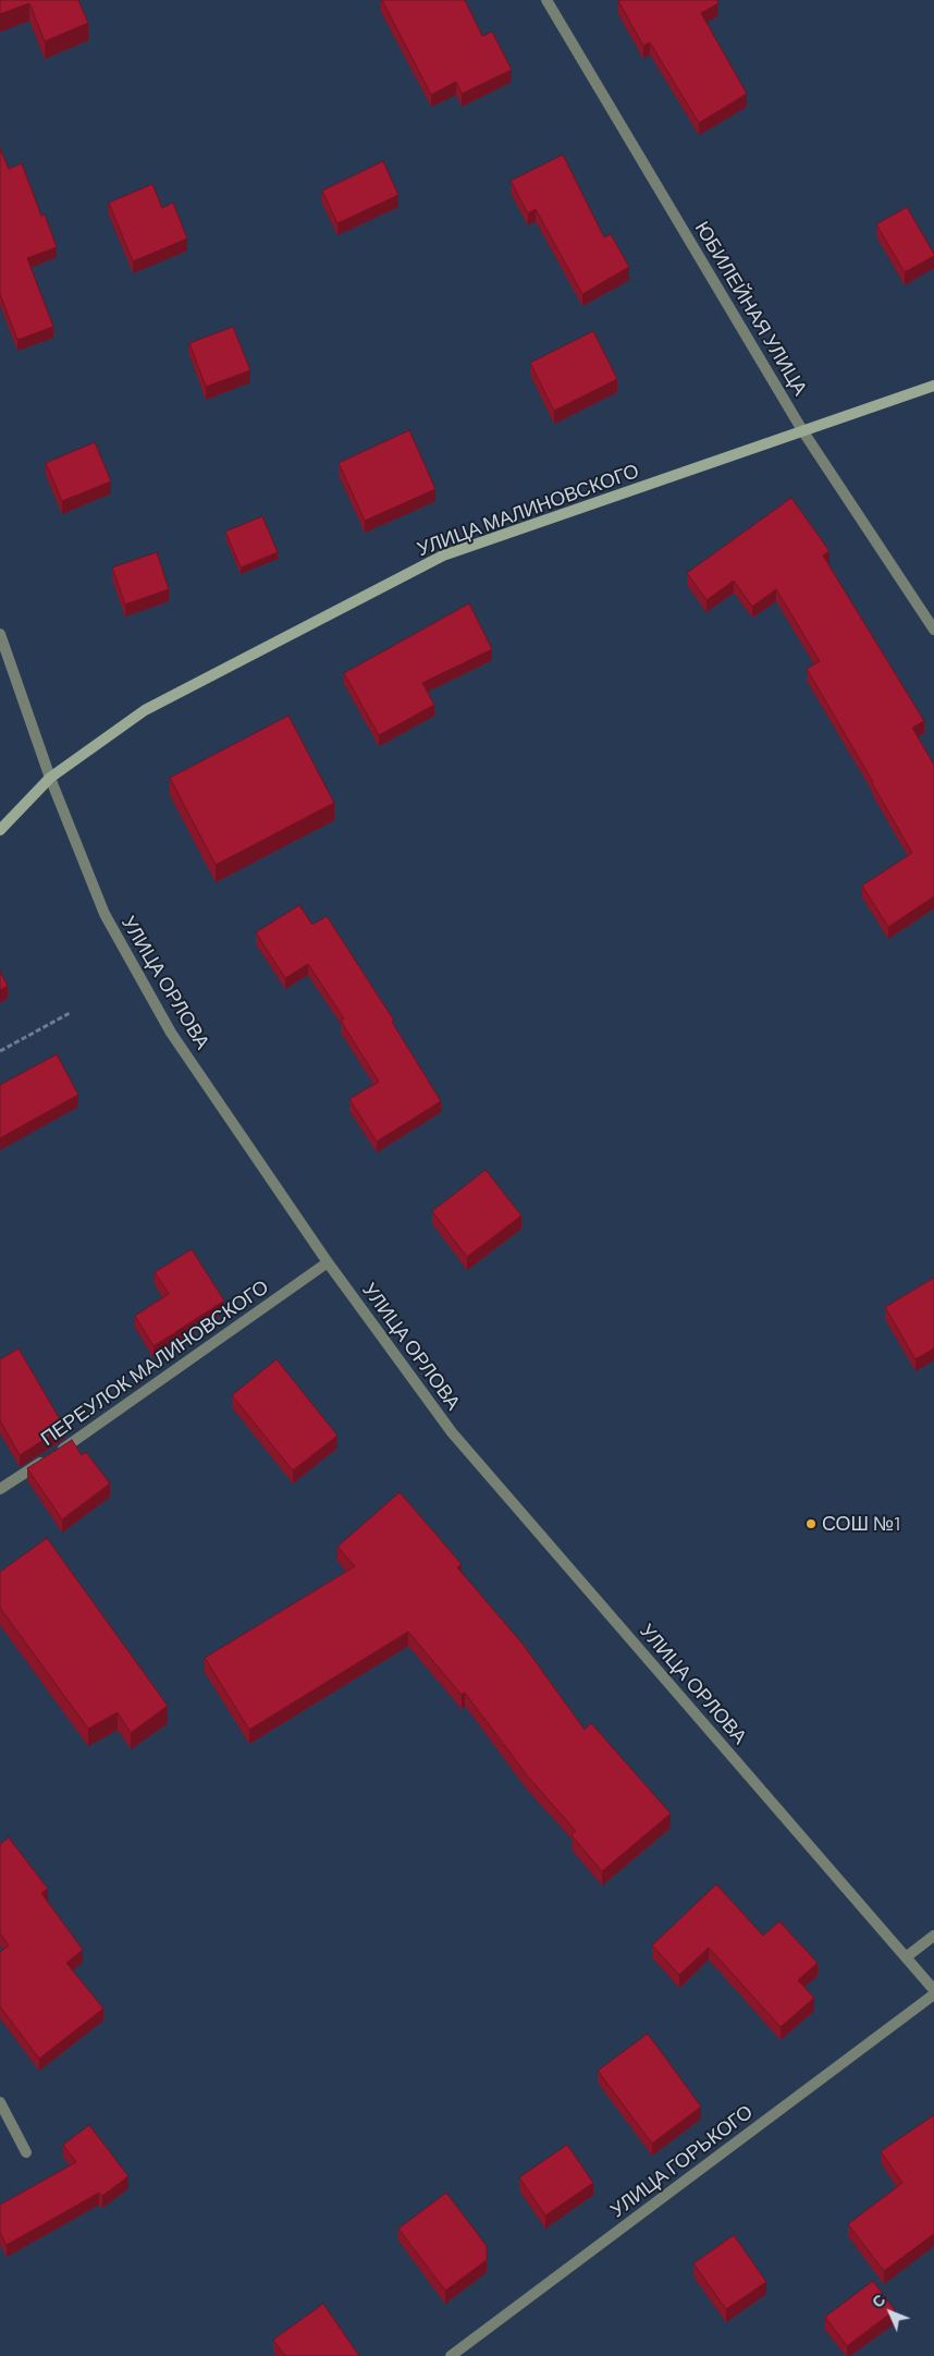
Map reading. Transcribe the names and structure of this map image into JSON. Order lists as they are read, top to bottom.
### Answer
{
  "streets": {
    "street": [
      "ЮБИЛЕЙНАЯ УЛИЦА",
      "УЛИЦА МАЛИНОВСКОГО",
      "УЛИЦА ОРЛОВА",
      "ПЕРЕУЛОК МАЛИНОВСКОГО",
      "УЛИЦА ГОРЬКОГО"
    ]
  },
  "crossings": [
    ["ЮБИЛЕЙНАЯ УЛИЦА", "УЛИЦА МАЛИНОВСКОГО"],
    ["УЛИЦА МАЛИНОВСКОГО", "УЛИЦА ОРЛОВА"],
    ["УЛИЦА ОРЛОВА", "ПЕРЕУЛОК МАЛИНОВСКОГО"]
  ],
  "places": ["СОШ №1"],
  "north": "top left"
}
